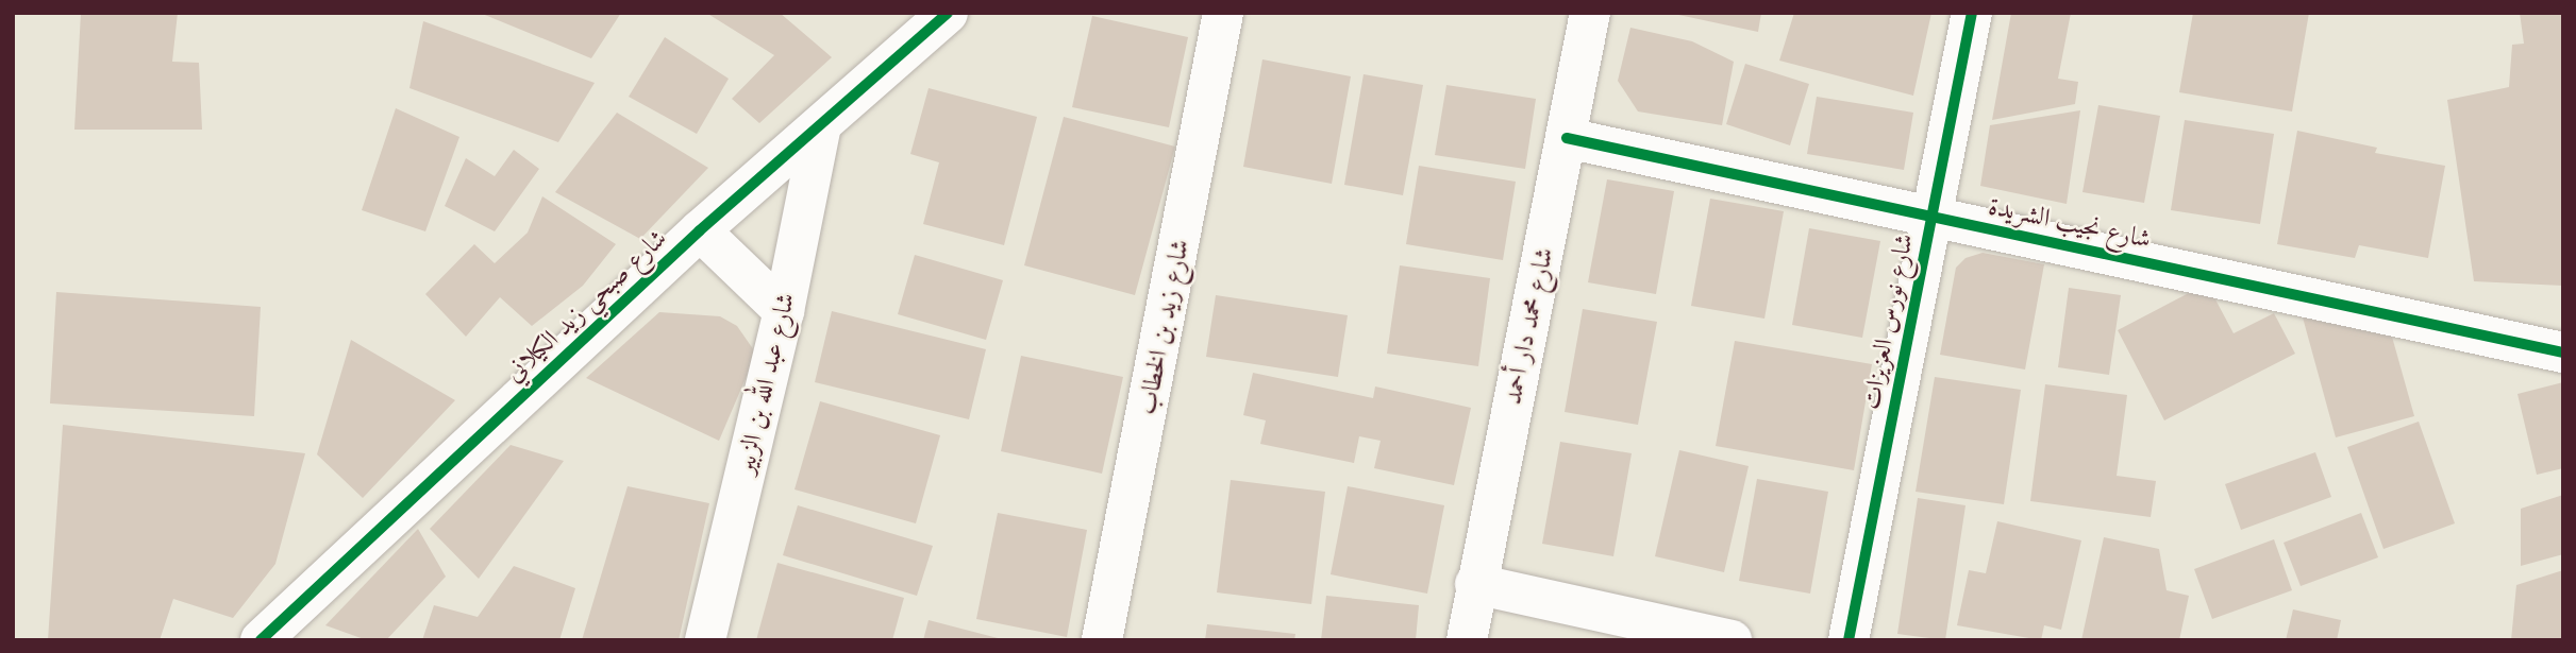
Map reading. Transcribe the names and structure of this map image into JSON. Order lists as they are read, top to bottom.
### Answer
{
  "streets": {
    "street": [
      "شارع نجيب الشريدة",
      "شارع صبحي زيد الكيلاني",
      "شارع نورس العزيزات",
      "شارع محمد دار أحمد",
      "شارع زيد بن الخطاب",
      "شارع عبد الله بن الزبير"
    ]
  },
  "crossings": [
    ["شارع نجيب الشريدة", "شارع نورس العزيزات"],
    ["شارع نجيب الشريدة", "شارع محمد دار أحمد"],
    ["شارع صبحي زيد الكيلاني", "شارع عبد الله بن الزبير"]
  ]
}
